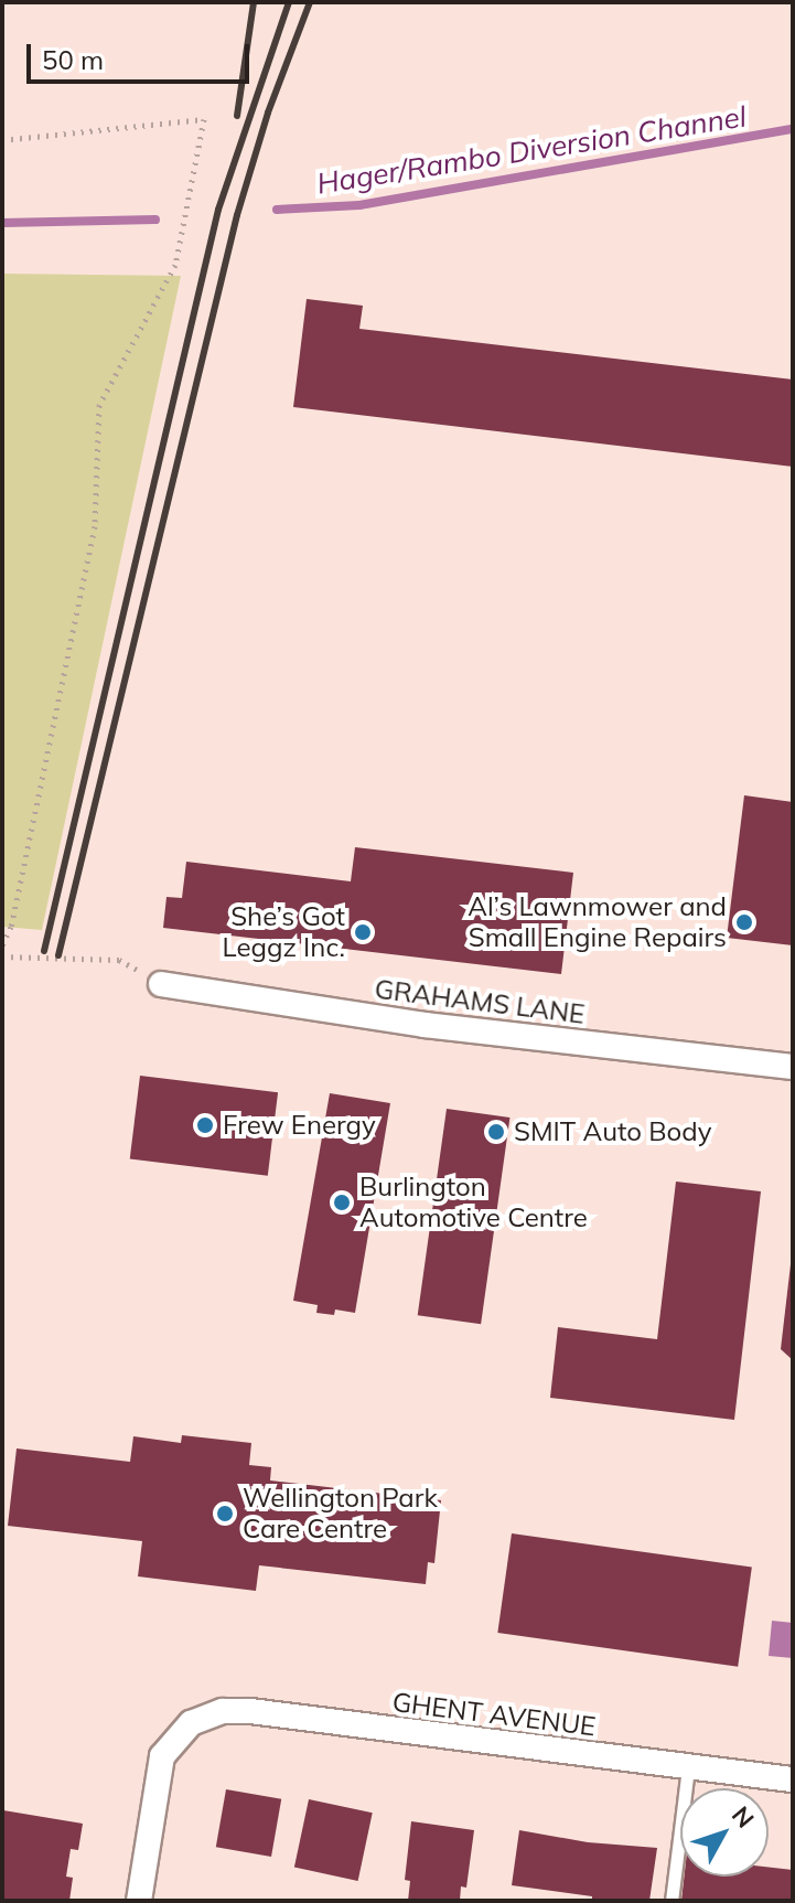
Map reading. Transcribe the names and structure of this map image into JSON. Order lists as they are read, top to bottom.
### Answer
{
  "streets": {
    "street": ["GRAHAMS LANE", "GHENT AVENUE"]
  },
  "water": ["Hager/Rambo Diversion Channel"],
  "places": [
    "Al’s Lawnmower and Small Engine Repairs",
    "She’s Got Leggz Inc.",
    "Frew Energy",
    "SMIT Auto Body",
    "Burlington Automotive Centre",
    "Wellington Park Care Centre"
  ],
  "scale_bar": "50 m",
  "north": "top right"
}
